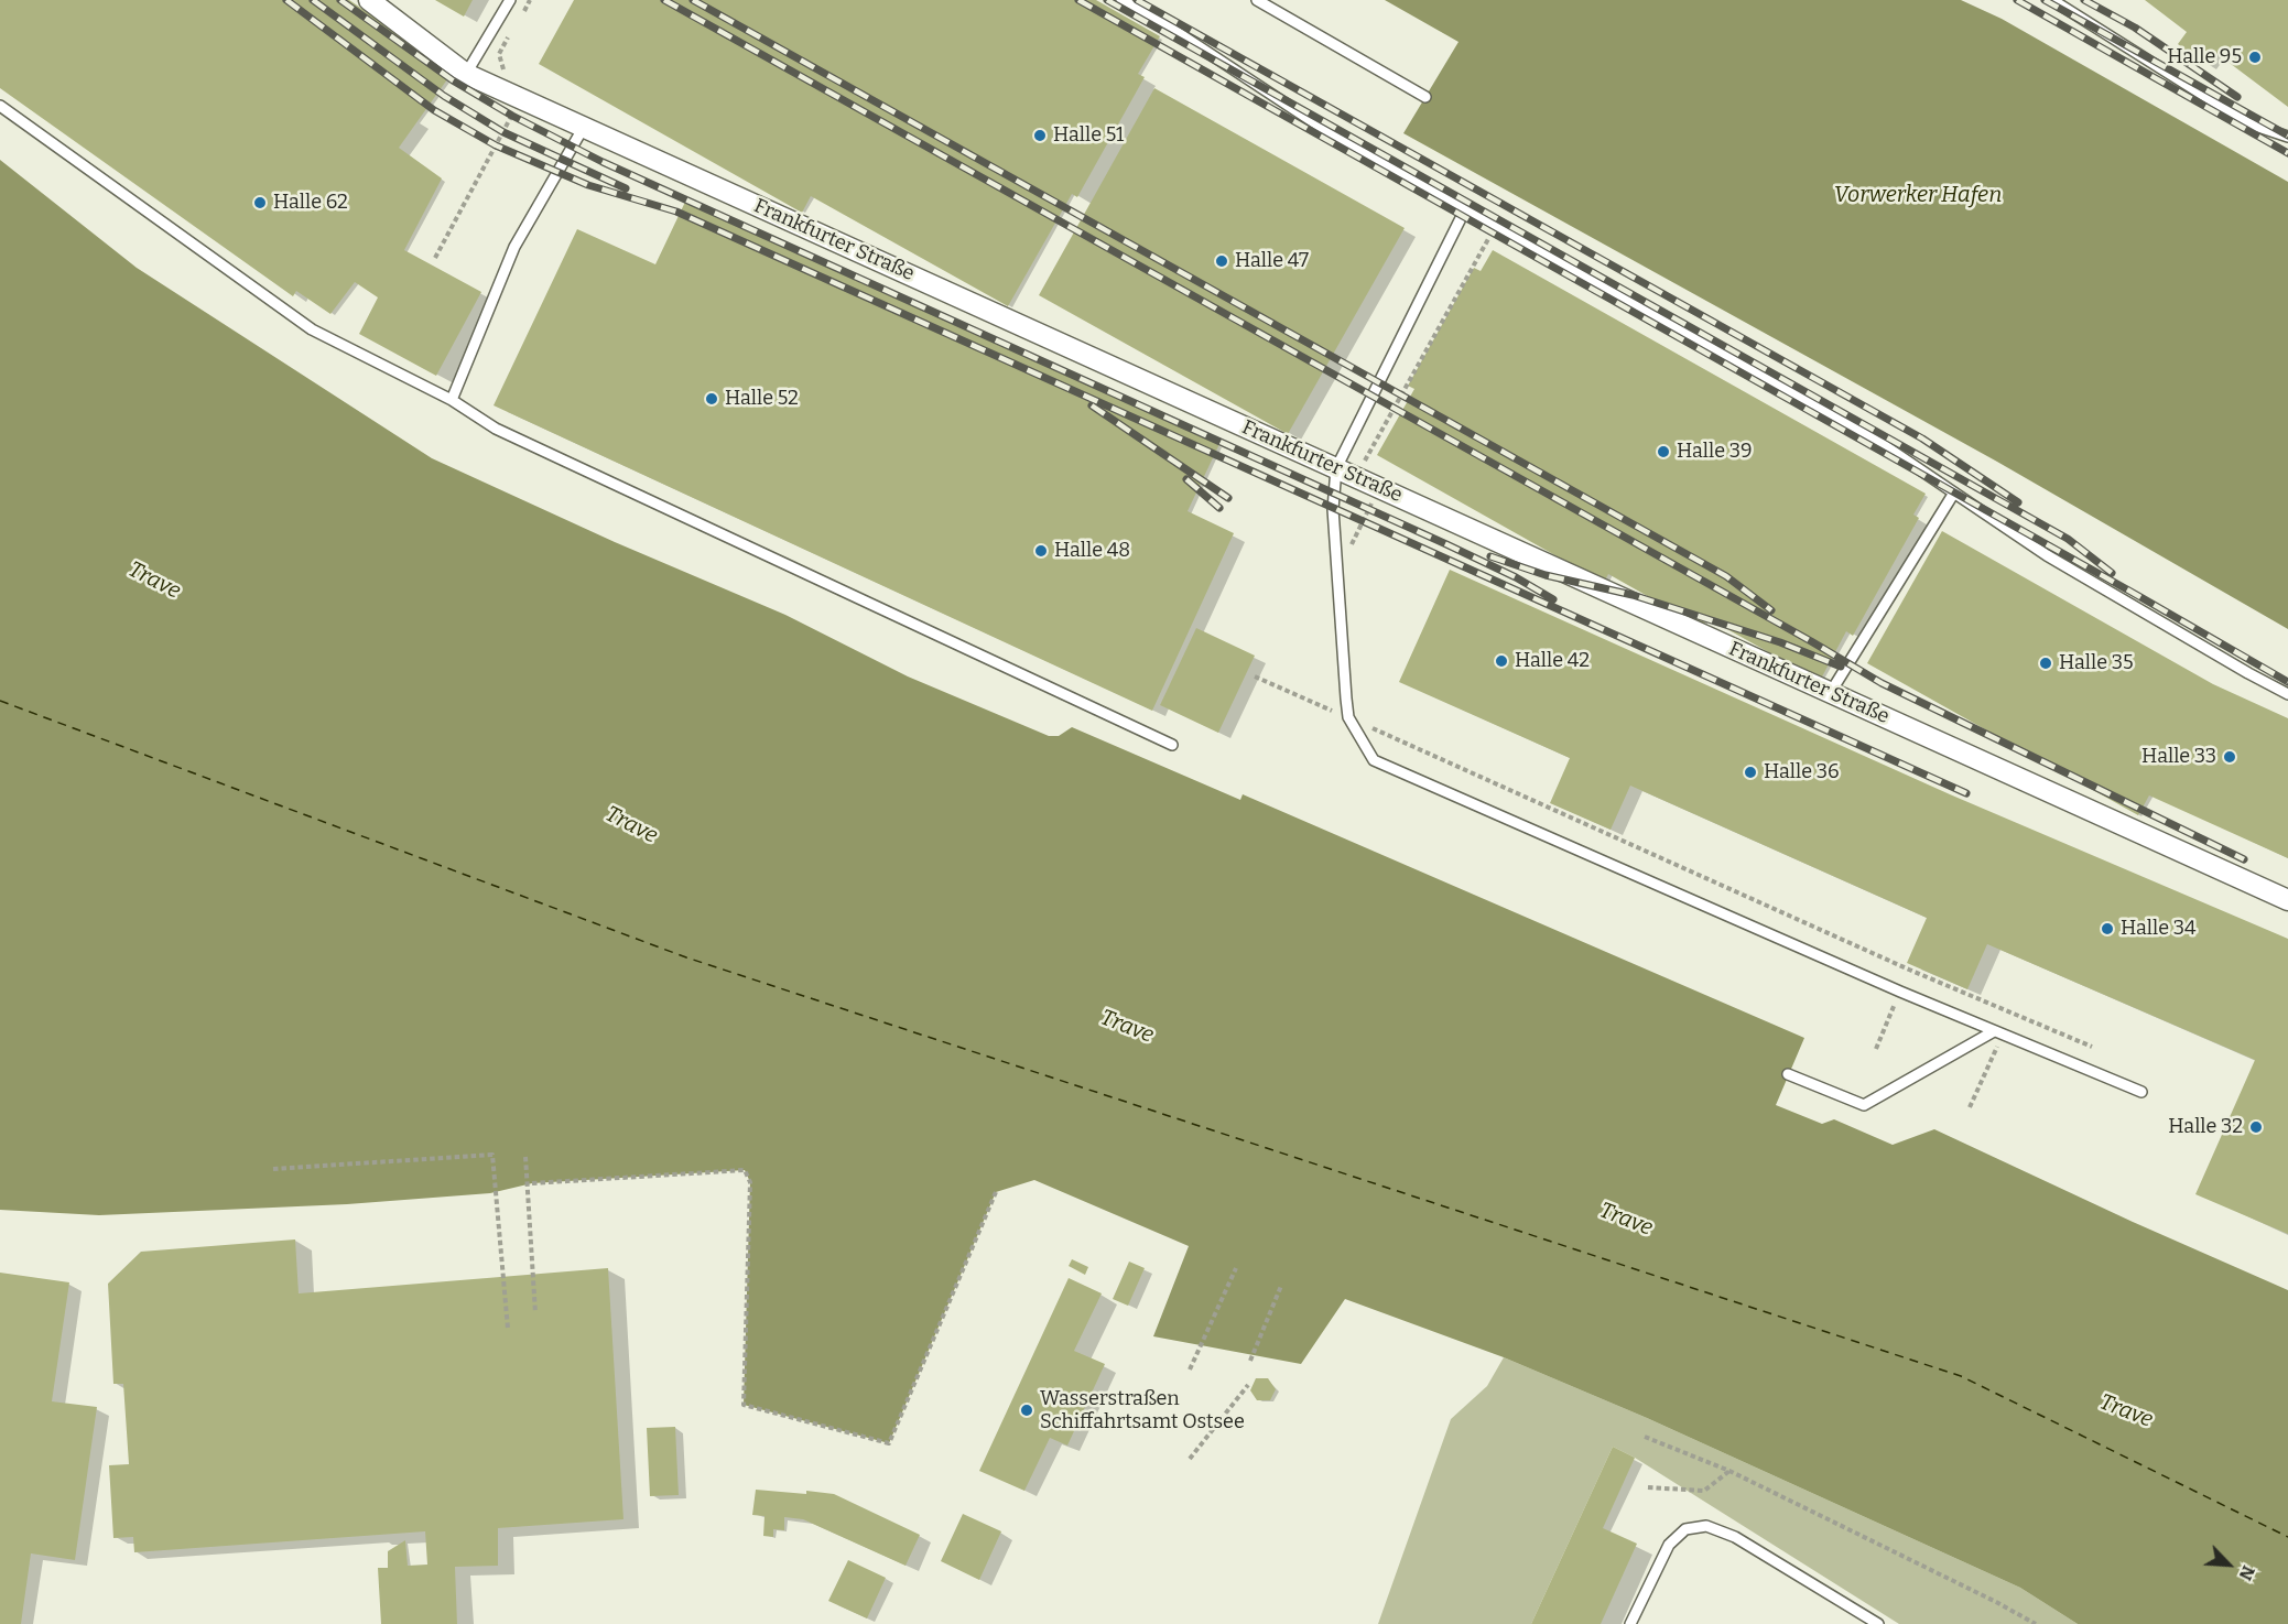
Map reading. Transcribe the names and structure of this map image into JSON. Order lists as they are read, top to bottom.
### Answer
{
  "streets": {
    "street": ["Frankfurter Straße"]
  },
  "water": ["Vorwerker Hafen", "Trave"],
  "places": [
    "Halle 95",
    "Halle 51",
    "Halle 62",
    "Halle 47",
    "Halle 52",
    "Halle 39",
    "Halle 48",
    "Halle 42",
    "Halle 35",
    "Halle 33",
    "Halle 36",
    "Halle 34",
    "Halle 32",
    "Wasserstraßen Schiffahrtsamt Ostsee"
  ],
  "north": "bottom right"
}
